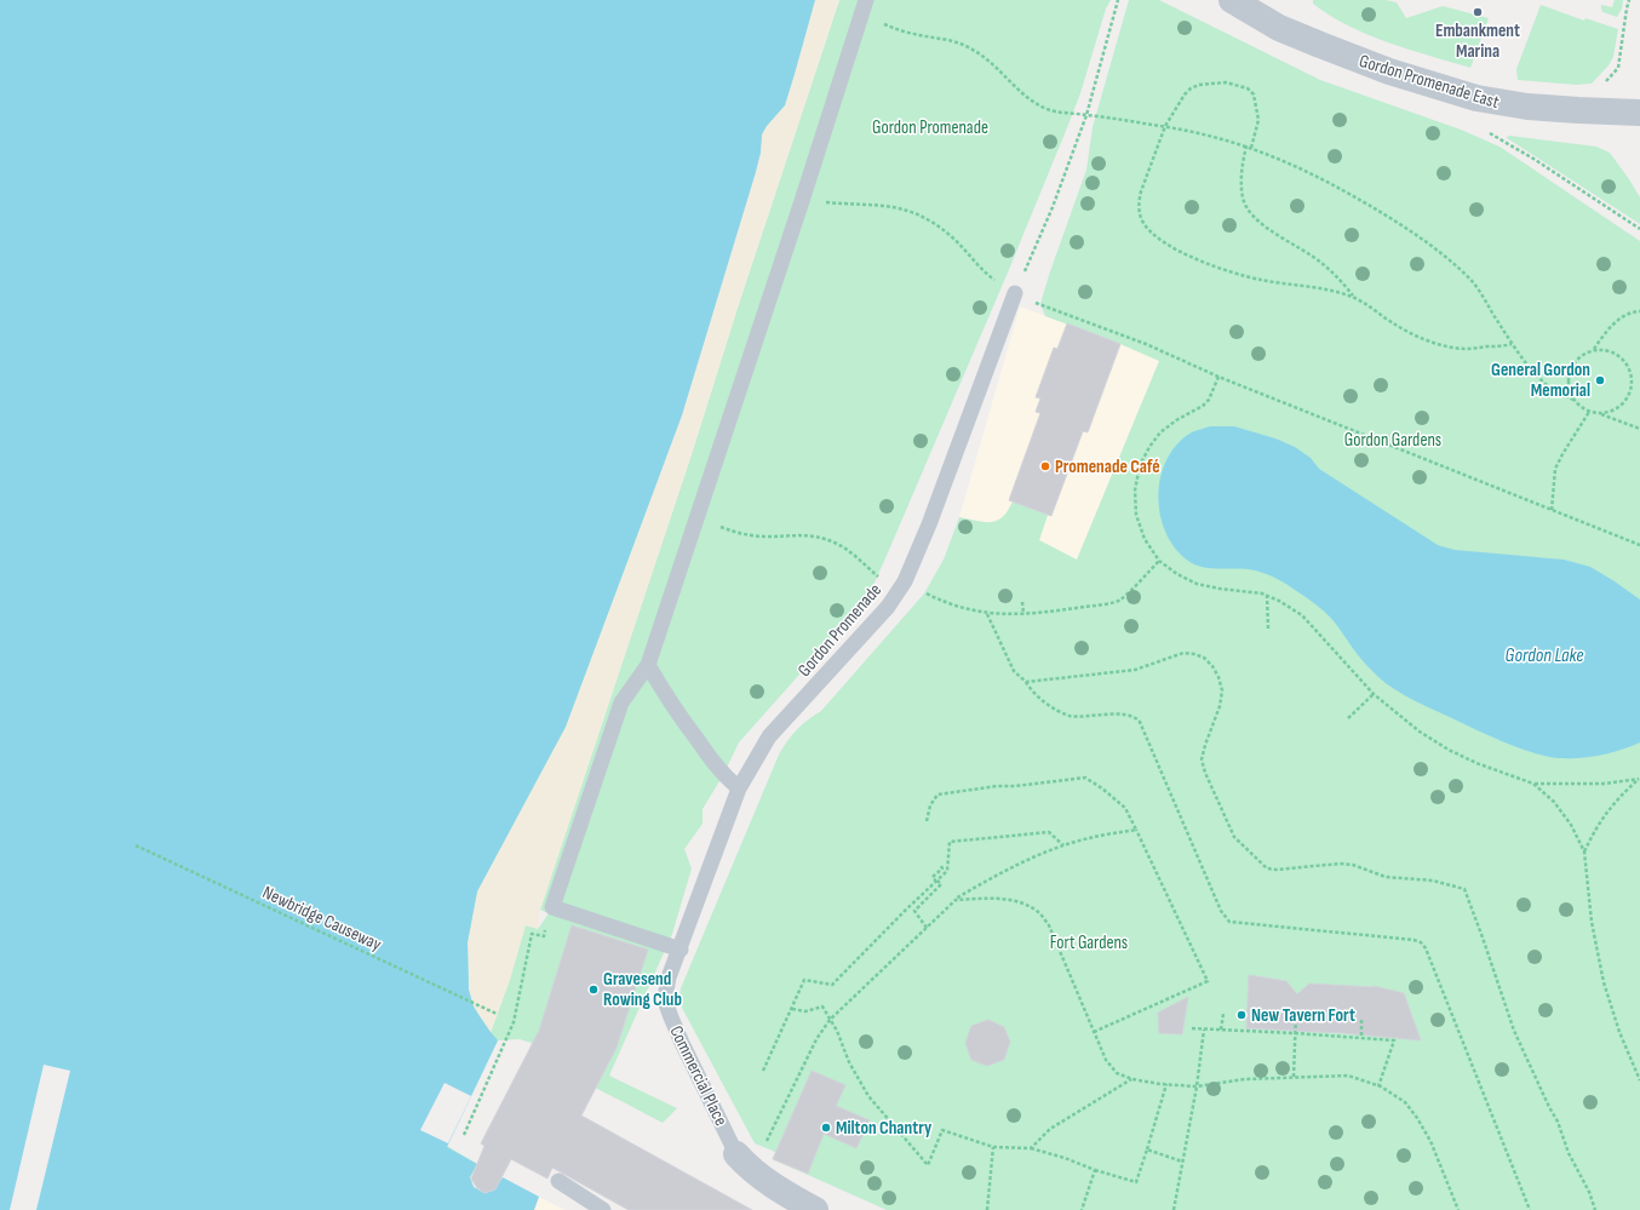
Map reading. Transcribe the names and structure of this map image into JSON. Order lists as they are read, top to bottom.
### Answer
{
  "streets": {
    "street": ["Gordon Promenade East", "Commercial Place"],
    "lane": ["Gordon Promenade"],
    "path": ["Newbridge Causeway"]
  },
  "crossings": [
    ["Gordon Promenade", "Commercial Place"]
  ],
  "water": ["Gordon Lake"],
  "parks": ["Gordon Promenade", "Gordon Gardens", "Fort Gardens"],
  "places": [
    "Embankment Marina",
    "General Gordon Memorial",
    "Promenade Café",
    "Gravesend Rowing Club",
    "New Tavern Fort",
    "Milton Chantry"
  ]
}
